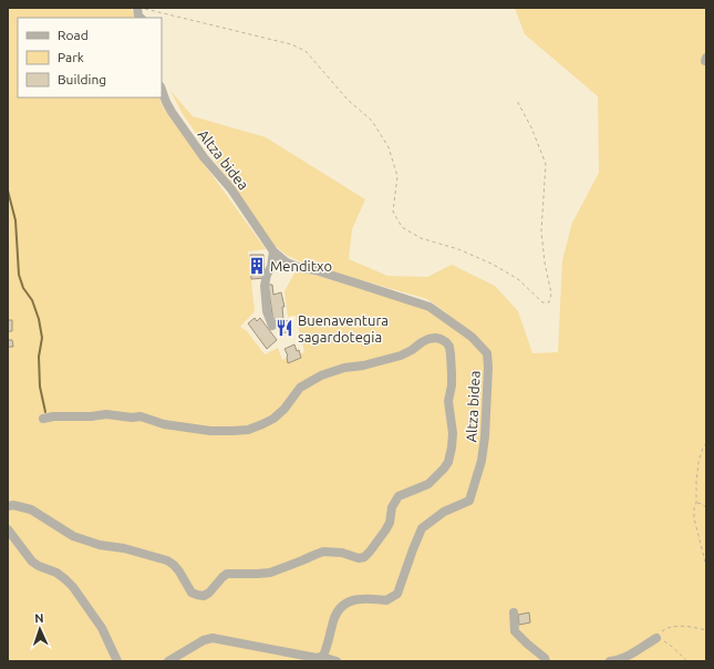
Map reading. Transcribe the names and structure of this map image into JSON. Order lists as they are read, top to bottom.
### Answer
{
  "streets": {
    "street": ["Altza bidea"]
  },
  "places": {
    "building": ["Menditxo"],
    "restaurant": ["Buenaventura sagardotegia"]
  },
  "legend": ["Road", "Park", "Building"],
  "north": "top"
}
